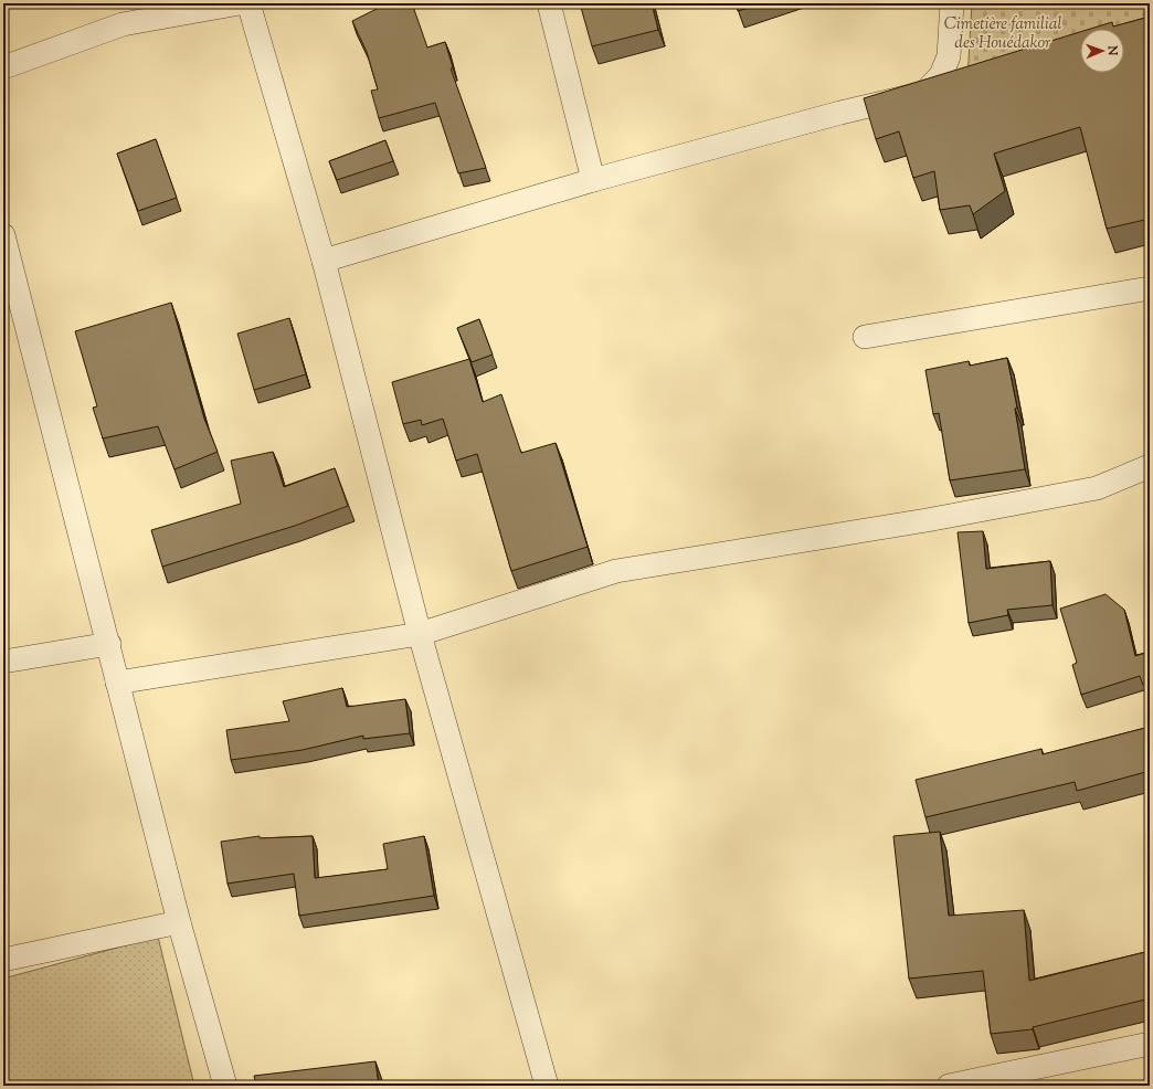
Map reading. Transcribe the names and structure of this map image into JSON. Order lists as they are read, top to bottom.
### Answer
{
  "parks": ["Cimetière familial des Houédakor"],
  "north": "right"
}
